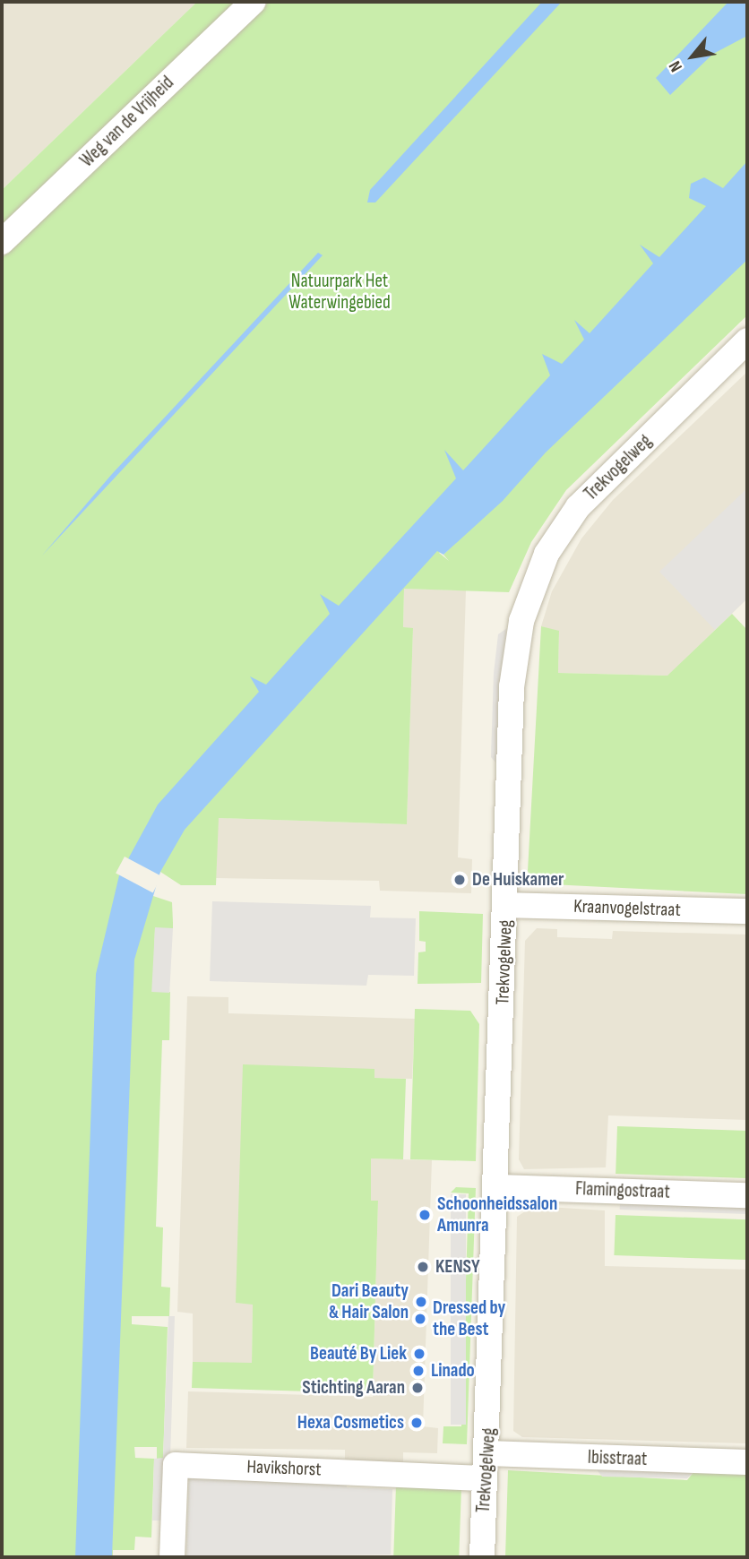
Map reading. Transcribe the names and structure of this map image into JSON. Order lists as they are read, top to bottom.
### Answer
{
  "streets": {
    "street": [
      "Weg van de Vrijheid",
      "Trekvogelweg",
      "Kraanvogelstraat",
      "Flamingostraat",
      "Ibisstraat",
      "Havikshorst"
    ]
  },
  "crossings": [
    ["Trekvogelweg", "Kraanvogelstraat"],
    ["Trekvogelweg", "Flamingostraat"],
    ["Trekvogelweg", "Ibisstraat"],
    ["Trekvogelweg", "Havikshorst"]
  ],
  "parks": ["Natuurpark Het Waterwingebied"],
  "places": [
    "De Huiskamer",
    "Schoonheidssalon Amunra",
    "KENSY",
    "Dari Beauty & Hair Salon",
    "Dressed by the Best",
    "Beauté By Liek",
    "Linado",
    "Stichting Aaran",
    "Hexa Cosmetics"
  ],
  "north": "bottom left"
}
